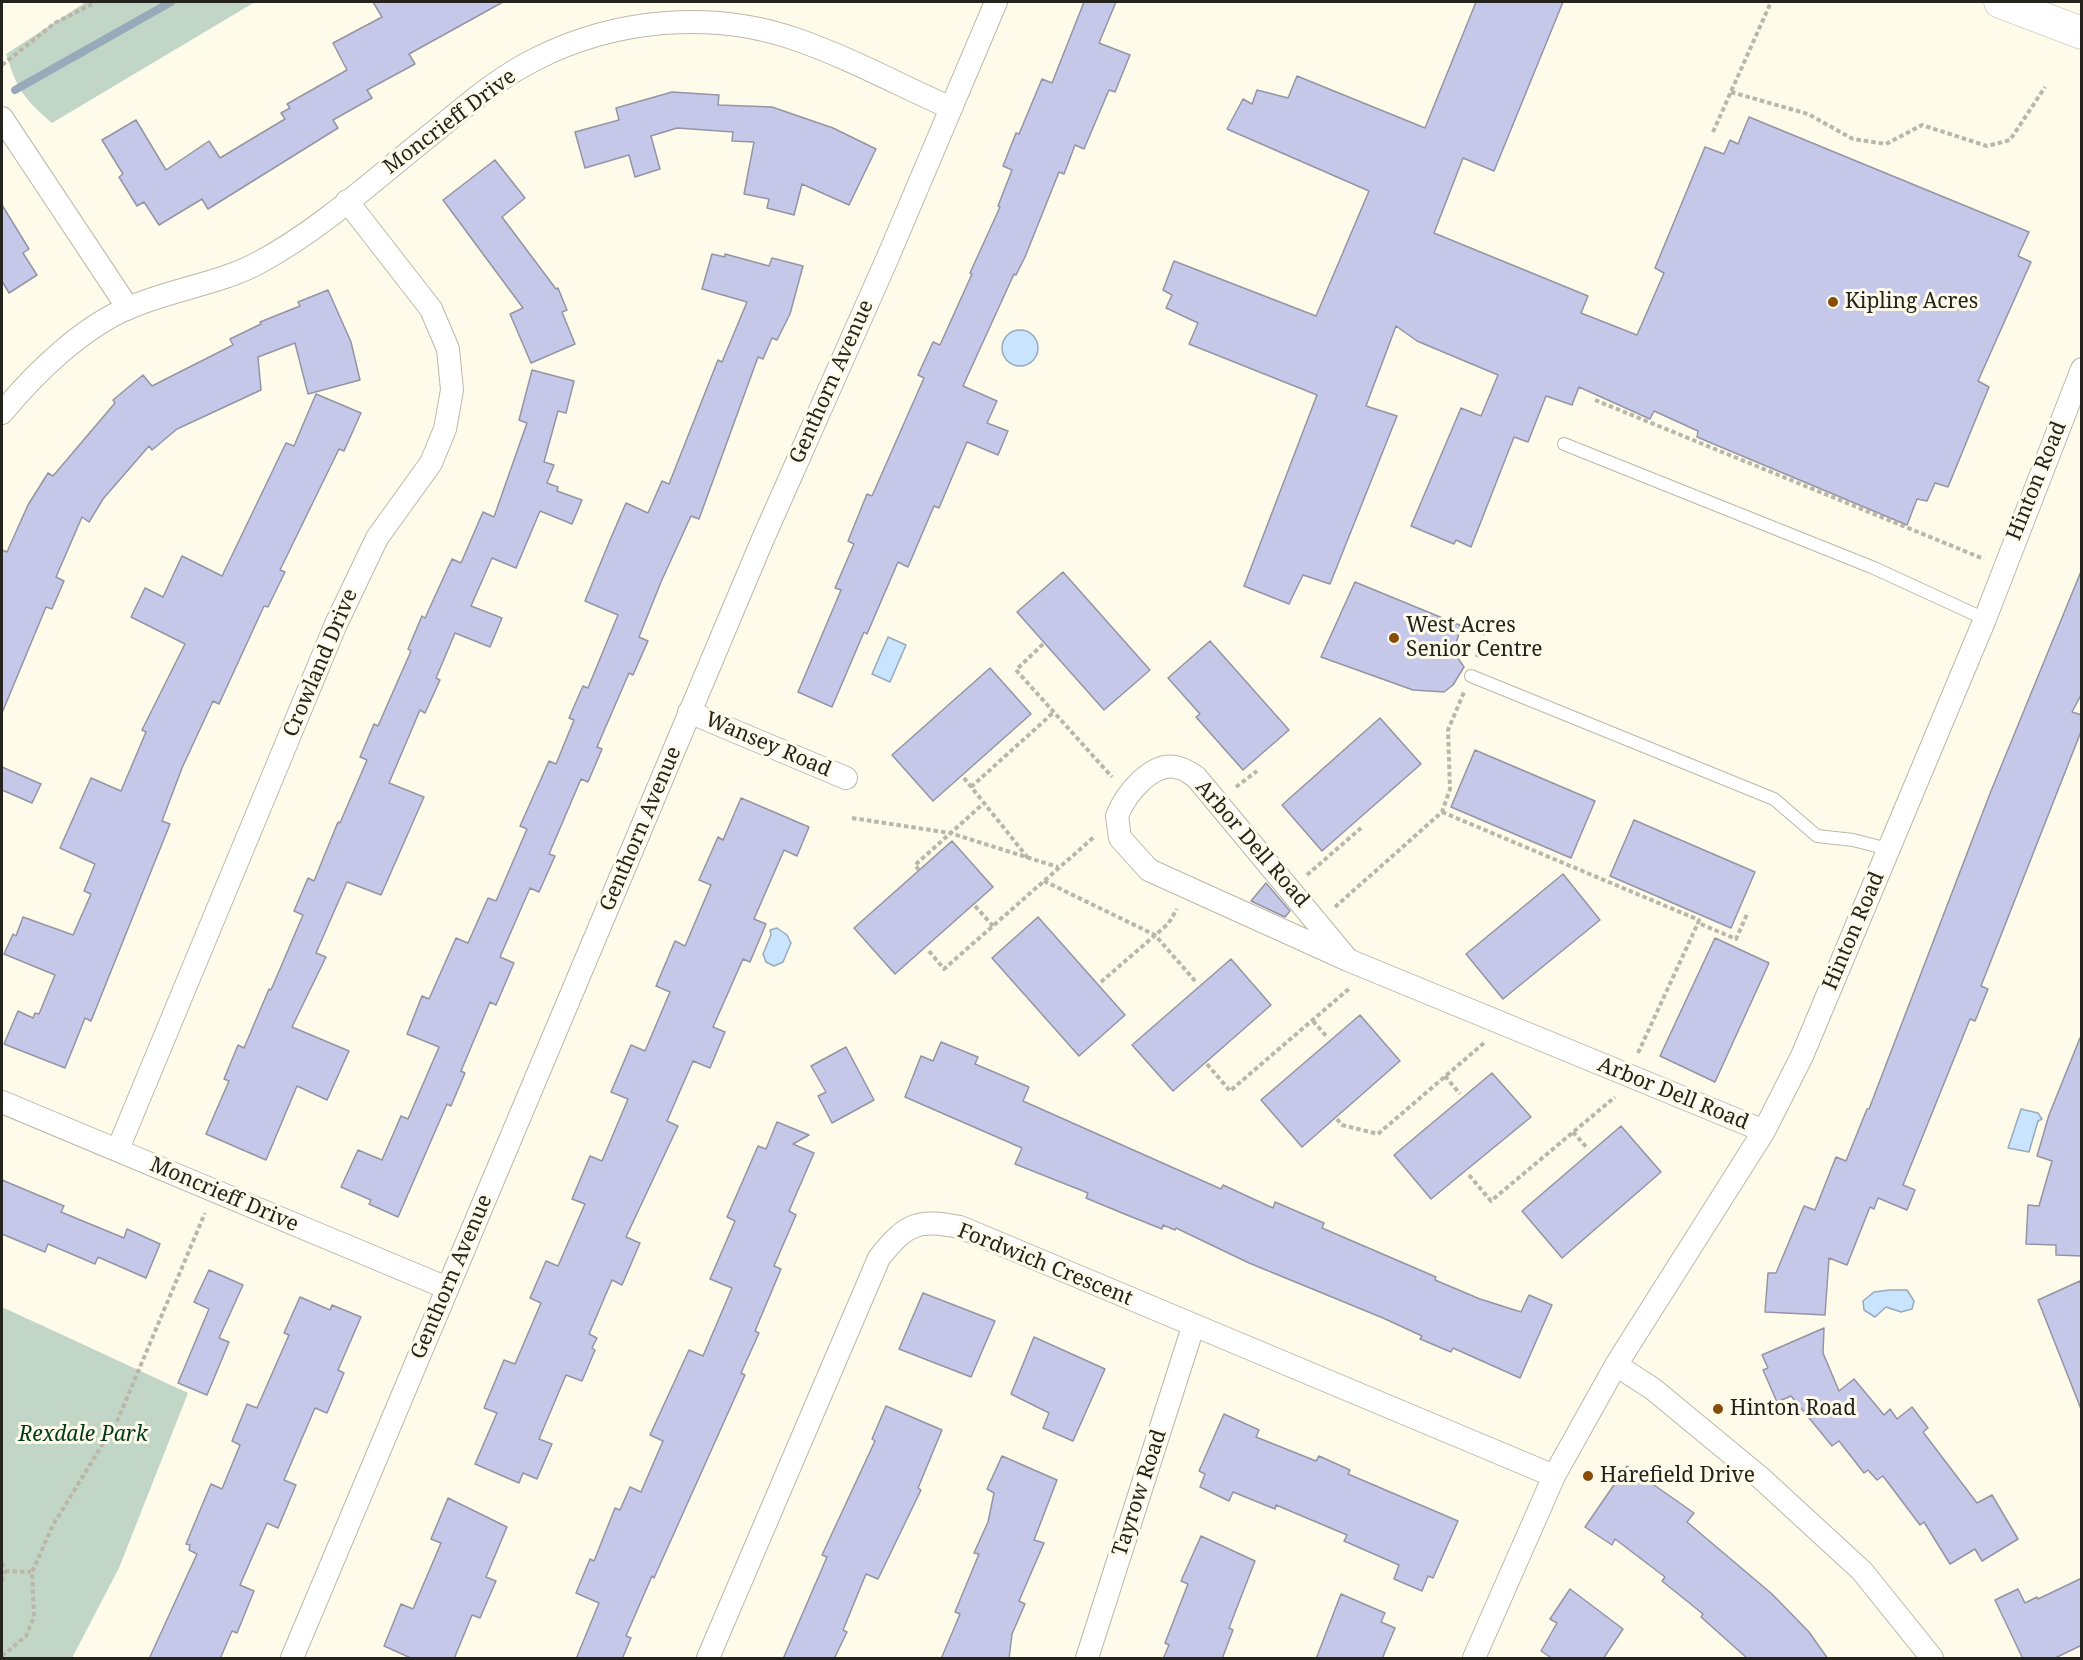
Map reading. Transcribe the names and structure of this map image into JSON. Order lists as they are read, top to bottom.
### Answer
{
  "streets": {
    "street": [
      "Moncrieff Drive",
      "Genthorn Avenue",
      "Hinton Road",
      "Crowland Drive",
      "Wansey Road",
      "Arbor Dell Road",
      "Fordwich Crescent",
      "Tayrow Road"
    ]
  },
  "crossings": [
    ["Moncrieff Drive", "Genthorn Avenue"],
    ["Moncrieff Drive", "Crowland Drive"],
    ["Genthorn Avenue", "Wansey Road"],
    ["Hinton Road", "Arbor Dell Road"],
    ["Hinton Road", "Fordwich Crescent"],
    ["Fordwich Crescent", "Tayrow Road"]
  ],
  "parks": ["Rexdale Park"],
  "places": [
    "Kipling Acres",
    "West Acres Senior Centre",
    "Hinton Road",
    "Harefield Drive"
  ]
}
